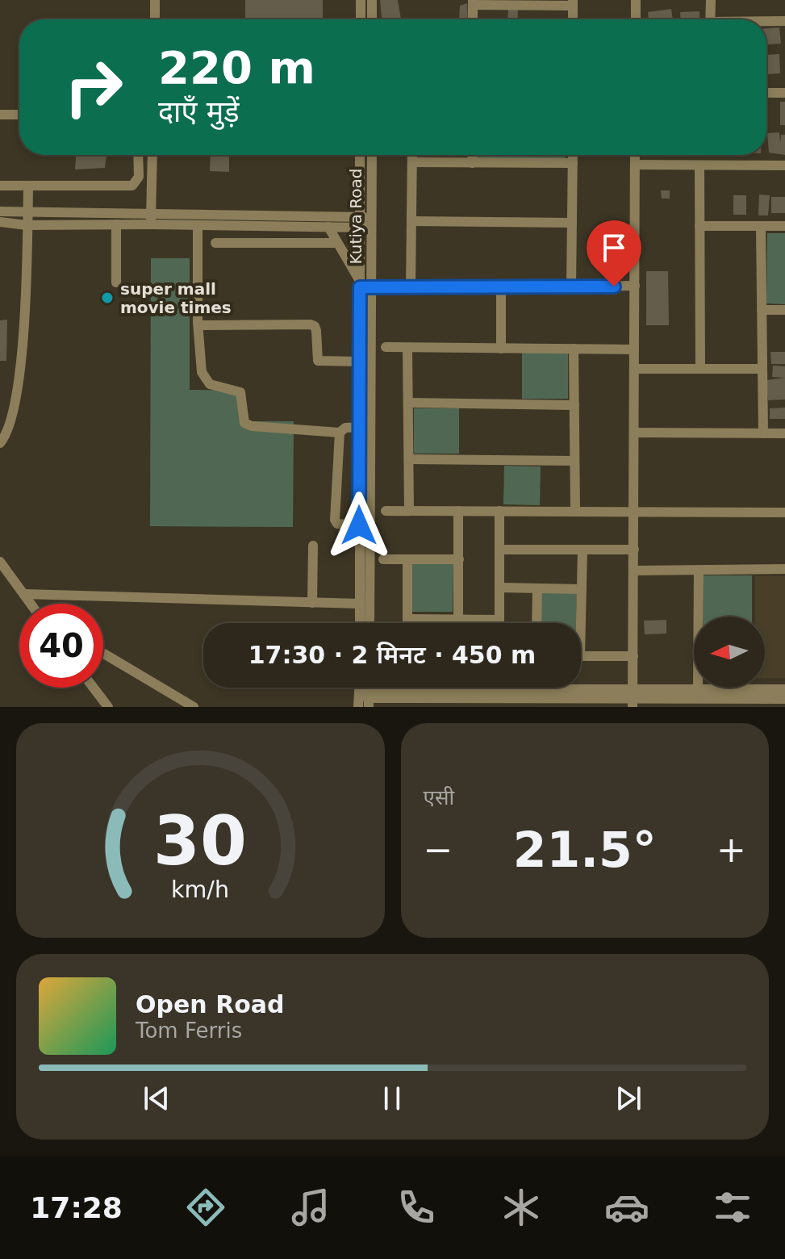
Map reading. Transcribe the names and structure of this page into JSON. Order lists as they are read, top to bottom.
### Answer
{
  "streets": {
    "street": ["Kutiya Road"]
  },
  "places": ["super mall movie times"],
  "north": "left",
  "page": {
    "turn": ["220 m", "दाएँ मुड़ें"],
    "limit": "40",
    "trip": "17:30 · 2 मिनट · 450 m",
    "tile": "एसी",
    "heat": ["−", "21.5°", "+"],
    "song": ["Open Road", "Tom Ferris"],
    "tabs": "17:28",
    "gauge": ["30", "km/h"]
  }
}
